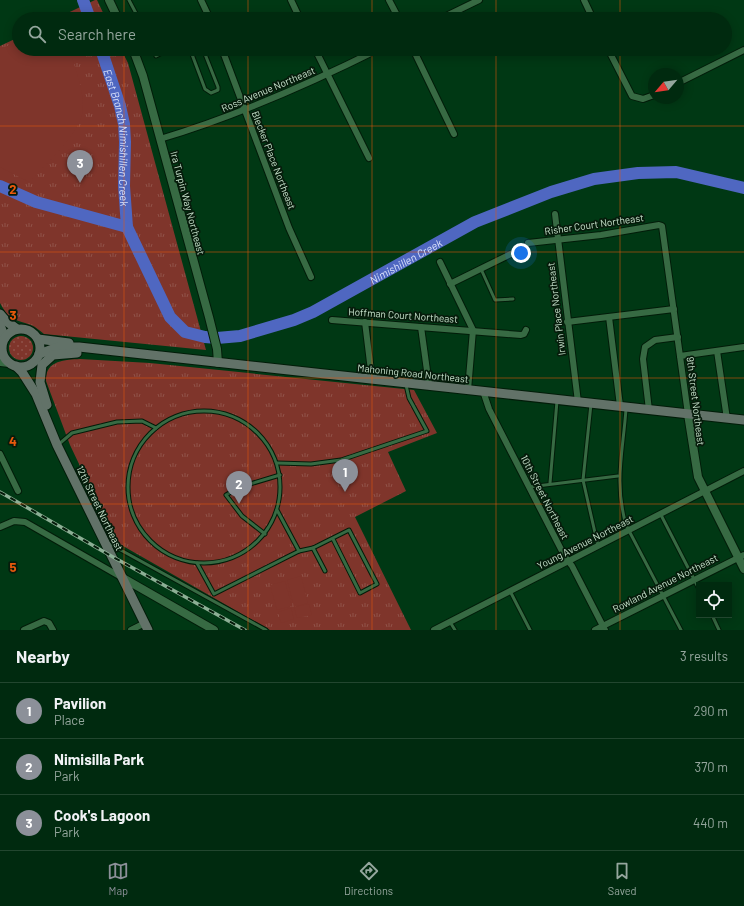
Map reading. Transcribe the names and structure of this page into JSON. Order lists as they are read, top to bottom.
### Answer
{
  "streets": {
    "main road": ["Mahoning Road Northeast", "12th Street Northeast"],
    "street": [
      "Ross Avenue Northeast",
      "Blecker Place Northeast",
      "Ira Turpin Way Northeast",
      "Risher Court Northeast",
      "Irwin Place Northeast",
      "Hoffman Court Northeast",
      "9th Street Northeast",
      "10th Street Northeast",
      "Young Avenue Northeast",
      "Rowland Avenue Northeast"
    ]
  },
  "crossings": [
    ["Ross Avenue Northeast", "Blecker Place Northeast"],
    ["Ross Avenue Northeast", "Ira Turpin Way Northeast"],
    ["Ira Turpin Way Northeast", "Mahoning Road Northeast"],
    ["Risher Court Northeast", "Irwin Place Northeast"],
    ["Risher Court Northeast", "9th Street Northeast"],
    ["Irwin Place Northeast", "Mahoning Road Northeast"],
    ["Mahoning Road Northeast", "9th Street Northeast"],
    ["Mahoning Road Northeast", "10th Street Northeast"],
    ["Mahoning Road Northeast", "12th Street Northeast"],
    ["9th Street Northeast", "Young Avenue Northeast"],
    ["9th Street Northeast", "Rowland Avenue Northeast"],
    ["10th Street Northeast", "Young Avenue Northeast"],
    ["10th Street Northeast", "Rowland Avenue Northeast"]
  ],
  "water": ["East Branch Nimishillen Creek", "Nimishillen Creek"],
  "north": "bottom left",
  "page": {
    "search": "Search here",
    "pins": ["3", "1", "2"],
    "heading": ["Nearby", "3 results"],
    "list": [
      {
        "mark": "1",
        "name": "Pavilion",
        "note": "Place",
        "value": "290 m"
      },
      {
        "mark": "2",
        "name": "Nimisilla Park",
        "note": "Park",
        "value": "370 m"
      },
      {
        "mark": "3",
        "name": "Cook's Lagoon",
        "note": "Park",
        "value": "440 m"
      }
    ],
    "nav": ["Map", "Directions", "Saved"]
  },
  "grid": {
    "rows": [
      "2",
      "3",
      "4",
      "5"
    ]
  }
}
